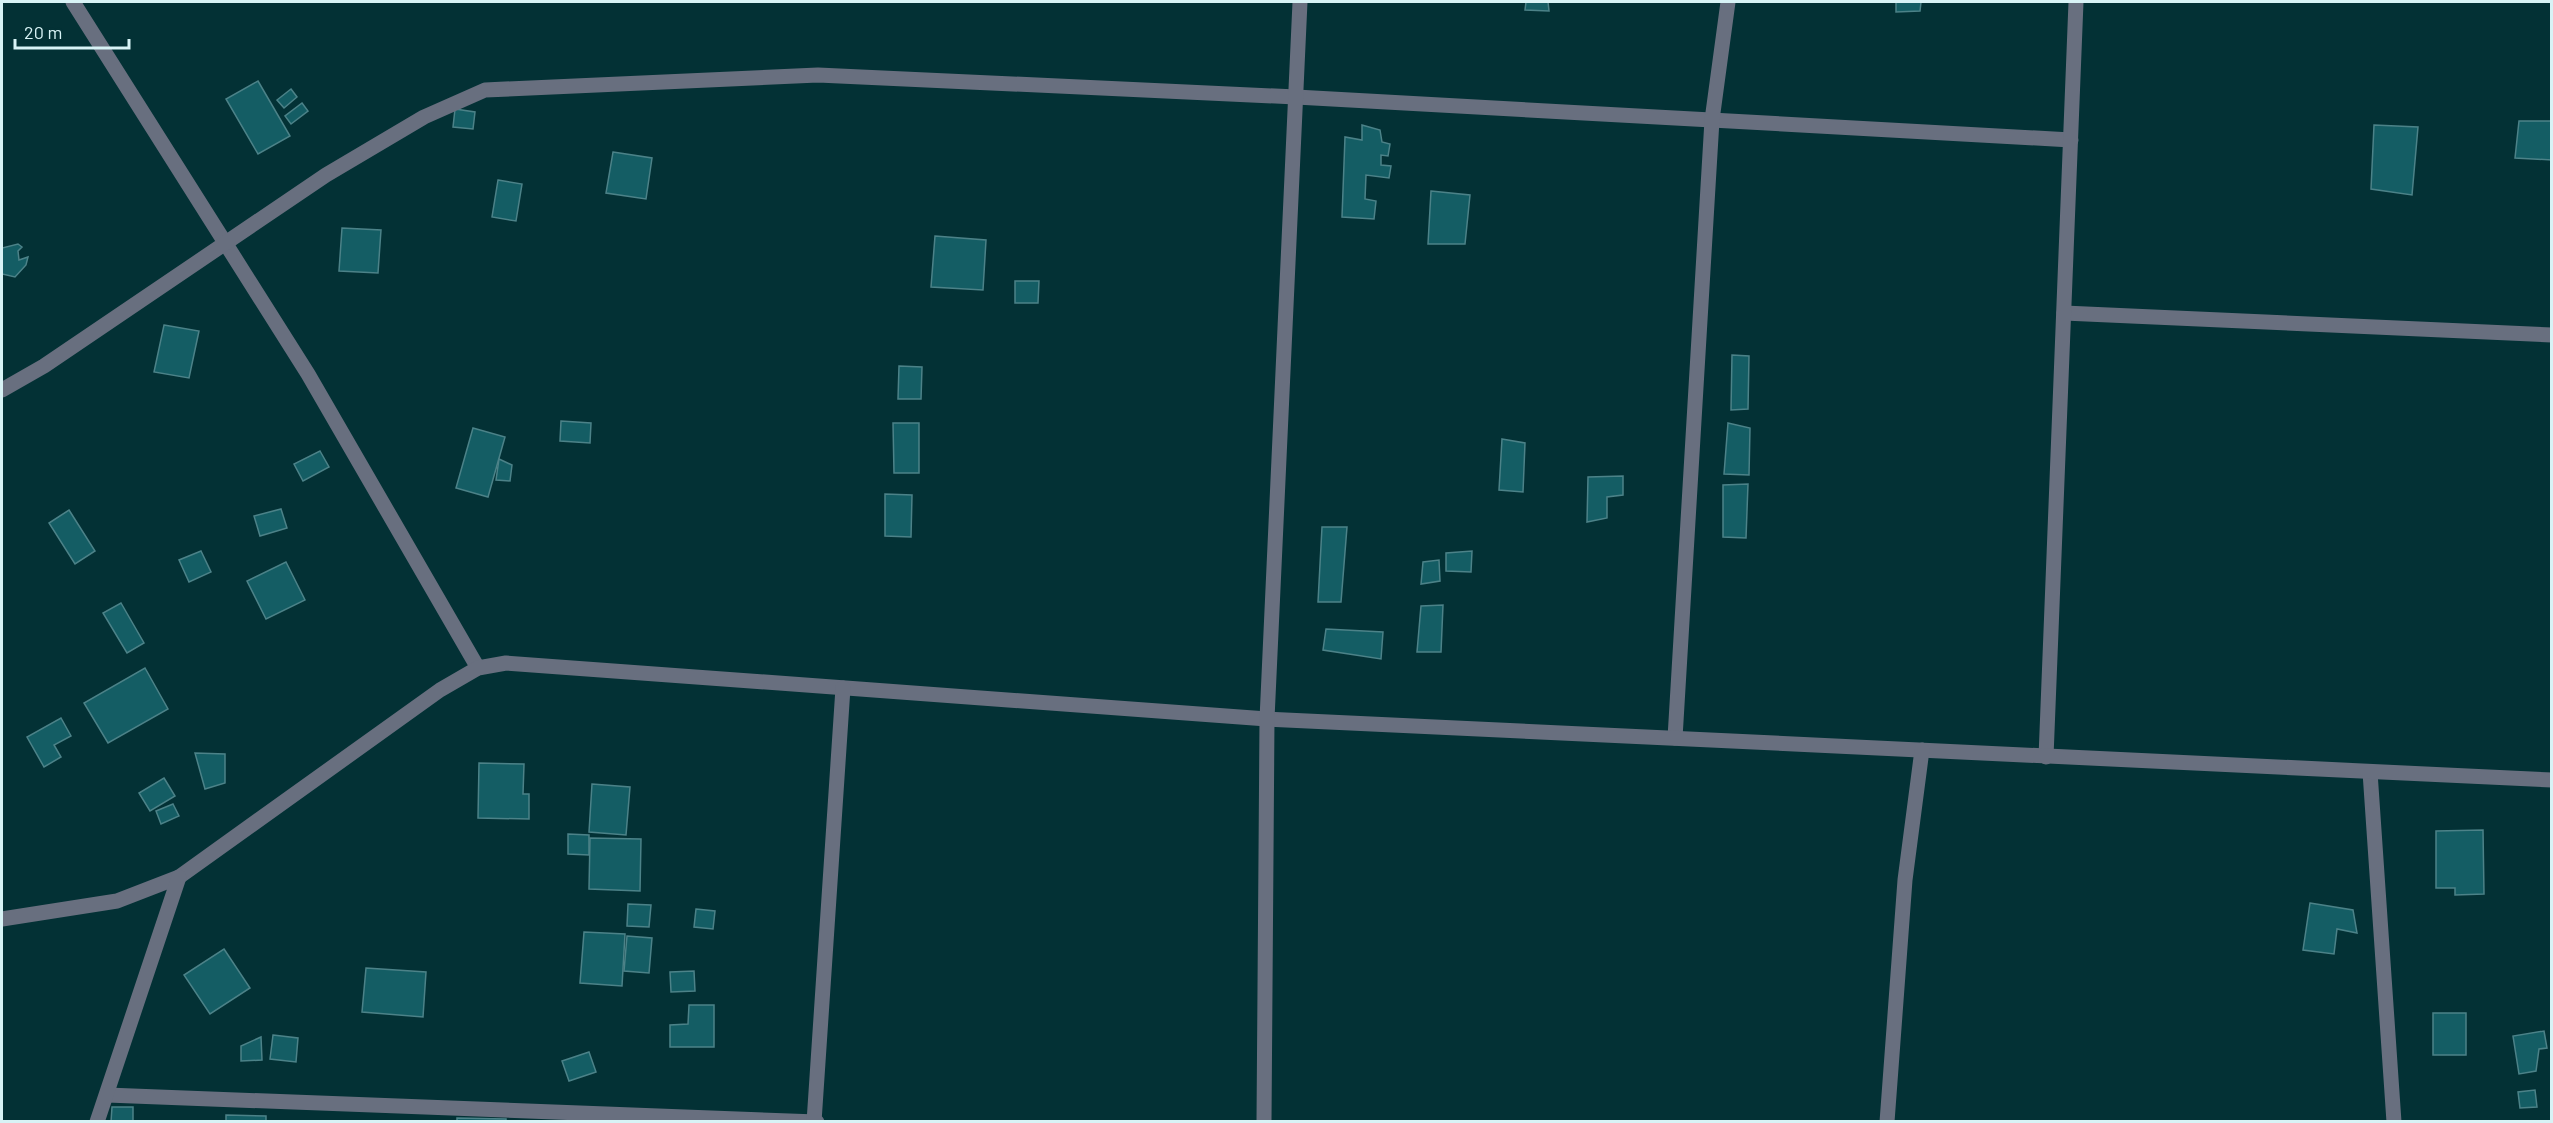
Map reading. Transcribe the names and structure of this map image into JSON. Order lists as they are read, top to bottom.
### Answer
{
  "scale_bar": "20 m"
}
